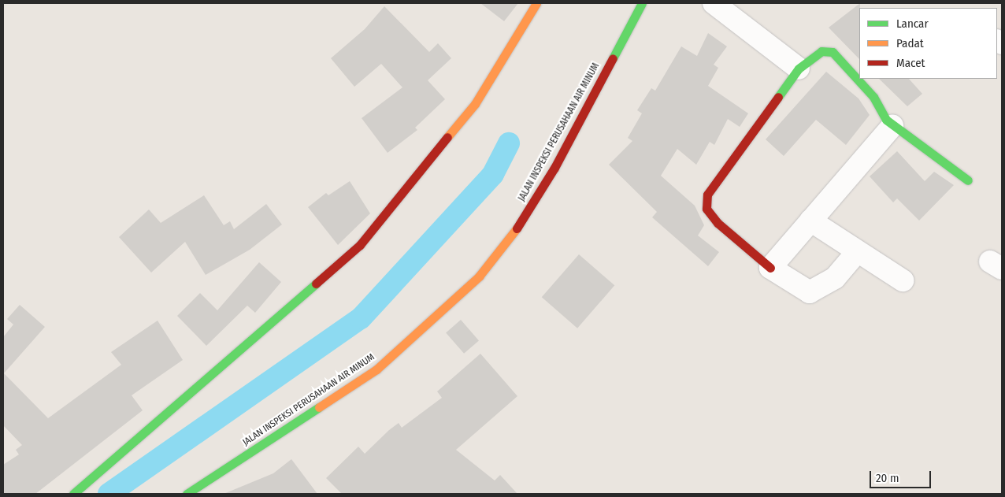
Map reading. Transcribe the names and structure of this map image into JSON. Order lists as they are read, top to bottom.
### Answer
{
  "streets": {
    "street": ["JALAN INSPEKSI PERUSAHAAN AIR MINUM"]
  },
  "legend": ["Lancar", "Padat", "Macet"],
  "scale_bar": "20 m"
}
